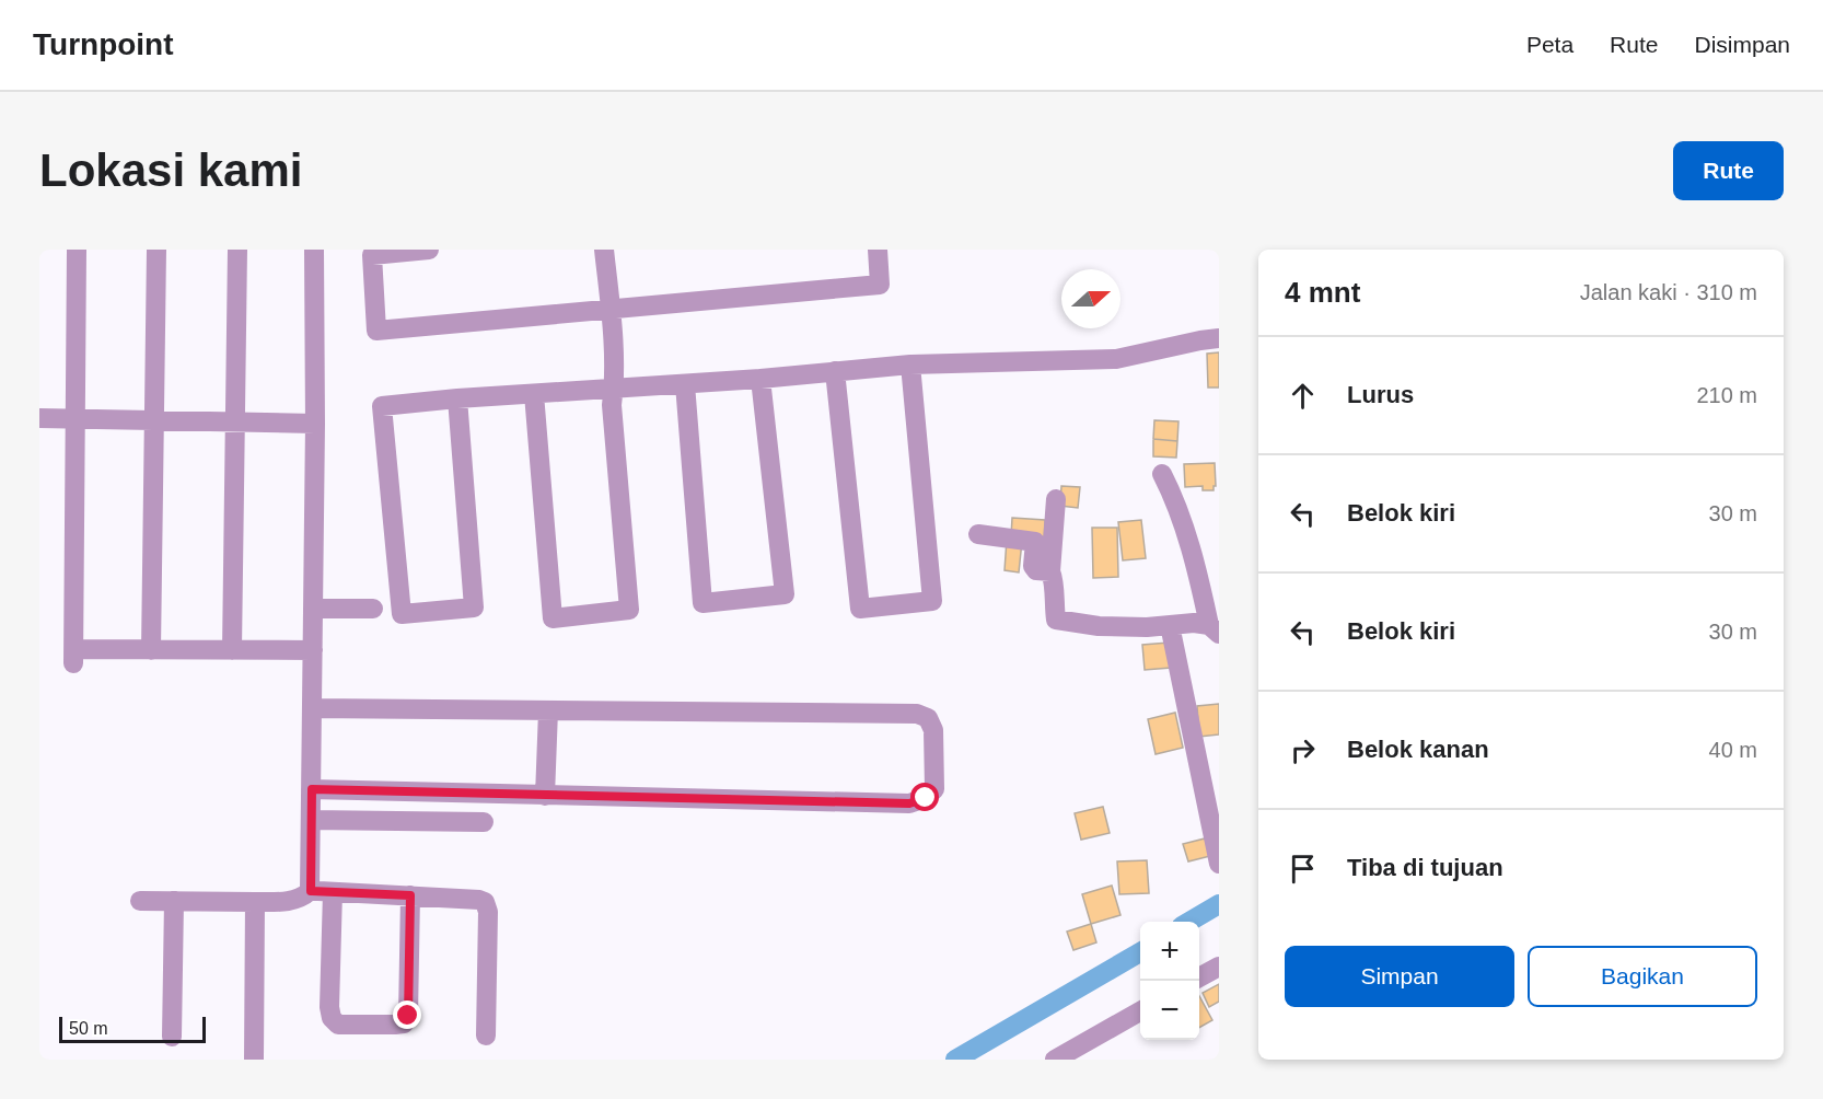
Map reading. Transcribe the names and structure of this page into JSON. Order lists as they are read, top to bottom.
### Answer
{
  "scale_bar": "50 m",
  "north": "right",
  "page": {
    "header": "Turnpoint",
    "nav": ["Peta", "Rute", "Disimpan"],
    "buttons": [
      "Rute",
      ["Simpan", "Bagikan"]
    ],
    "title": "Lokasi kami",
    "heading": ["4 mnt", "Jalan kaki · 310 m"],
    "list": [
      ["Lurus", "210 m"],
      ["Belok kiri", "30 m"],
      ["Belok kiri", "30 m"],
      ["Belok kanan", "40 m"],
      "Tiba di tujuan"
    ],
    "map_buttons": ["+", "−"],
    "scale": "50 m"
  }
}
